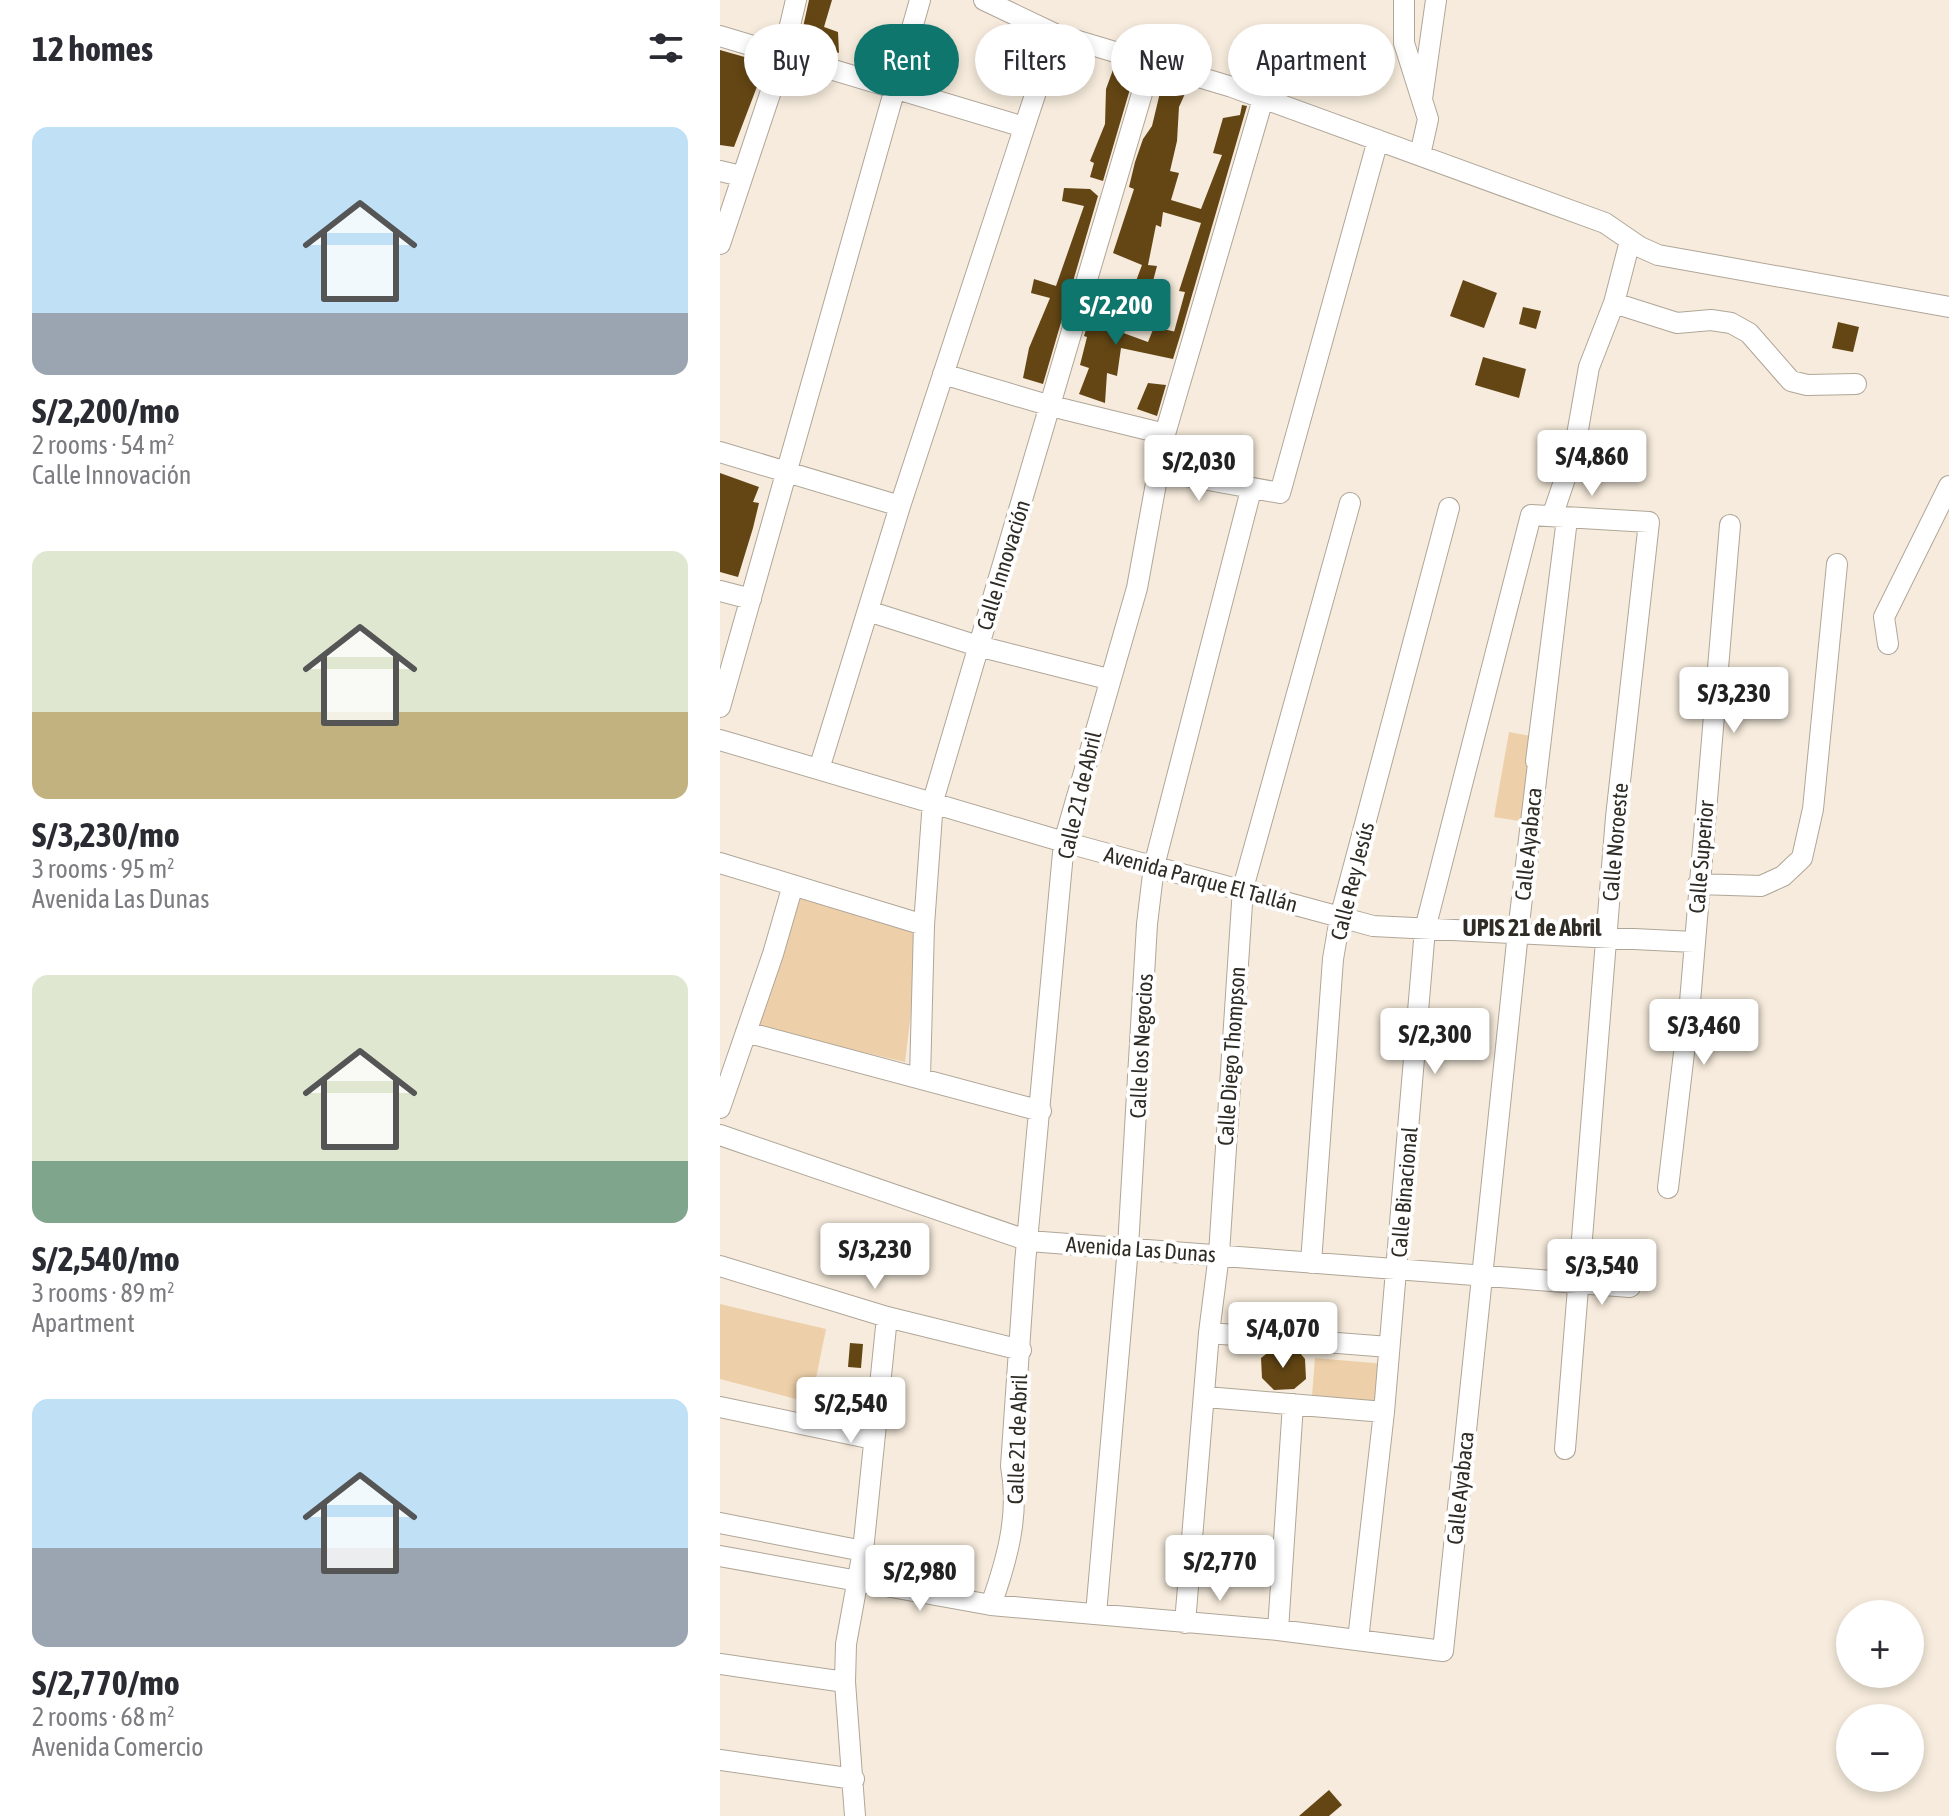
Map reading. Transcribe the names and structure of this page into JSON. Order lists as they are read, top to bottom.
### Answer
{
  "streets": {
    "street": [
      "Calle Innovación",
      "Calle 21 de Abril",
      "Calle Noroeste",
      "Calle Ayabaca",
      "Calle Superior",
      "Avenida Parque El Tallán",
      "Calle Rey Jesús",
      "Calle los Negocios",
      "Calle Diego Thompson",
      "Calle Binacional",
      "Avenida Las Dunas"
    ]
  },
  "crossings": [
    ["Calle Innovación", "Avenida Parque El Tallán"],
    ["Calle 21 de Abril", "Avenida Parque El Tallán"],
    ["Calle 21 de Abril", "Avenida Las Dunas"],
    ["Calle Noroeste", "Calle Ayabaca"],
    ["Calle Noroeste", "Avenida Parque El Tallán"],
    ["Calle Noroeste", "Calle Binacional"],
    ["Calle Noroeste", "Avenida Las Dunas"],
    ["Calle Ayabaca", "Avenida Parque El Tallán"],
    ["Calle Ayabaca", "Calle Binacional"],
    ["Calle Ayabaca", "Avenida Las Dunas"],
    ["Calle Superior", "Avenida Parque El Tallán"],
    ["Avenida Parque El Tallán", "Calle Rey Jesús"],
    ["Avenida Parque El Tallán", "Calle los Negocios"],
    ["Avenida Parque El Tallán", "Calle Diego Thompson"],
    ["Avenida Parque El Tallán", "Calle Binacional"],
    ["Calle Rey Jesús", "Avenida Las Dunas"],
    ["Calle los Negocios", "Avenida Las Dunas"],
    ["Calle Diego Thompson", "Avenida Las Dunas"],
    ["Calle Binacional", "Avenida Las Dunas"]
  ],
  "districts": ["UPIS 21 de Abril"],
  "page": {
    "heading": "12 homes",
    "chip": [
      "Buy",
      "Rent",
      "Filters",
      "New",
      "Apartment"
    ],
    "list": [
      {
        "name": "S/2,200/mo",
        "note": "2 rooms · 54 m² · Calle Innovación"
      },
      {
        "name": "S/3,230/mo",
        "note": "3 rooms · 95 m² · Avenida Las Dunas"
      },
      {
        "name": "S/2,540/mo",
        "note": "3 rooms · 89 m² · Apartment"
      },
      {
        "name": "S/2,770/mo",
        "note": "2 rooms · 68 m² · Avenida Comercio"
      }
    ],
    "price": [
      "S/2,200",
      "S/4,860",
      "S/2,030",
      "S/3,230",
      "S/3,460",
      "S/2,300",
      "S/3,230",
      "S/3,540",
      "S/4,070",
      "S/2,540",
      "S/2,770",
      "S/2,980"
    ],
    "map_buttons": ["+", "−"]
  }
}
